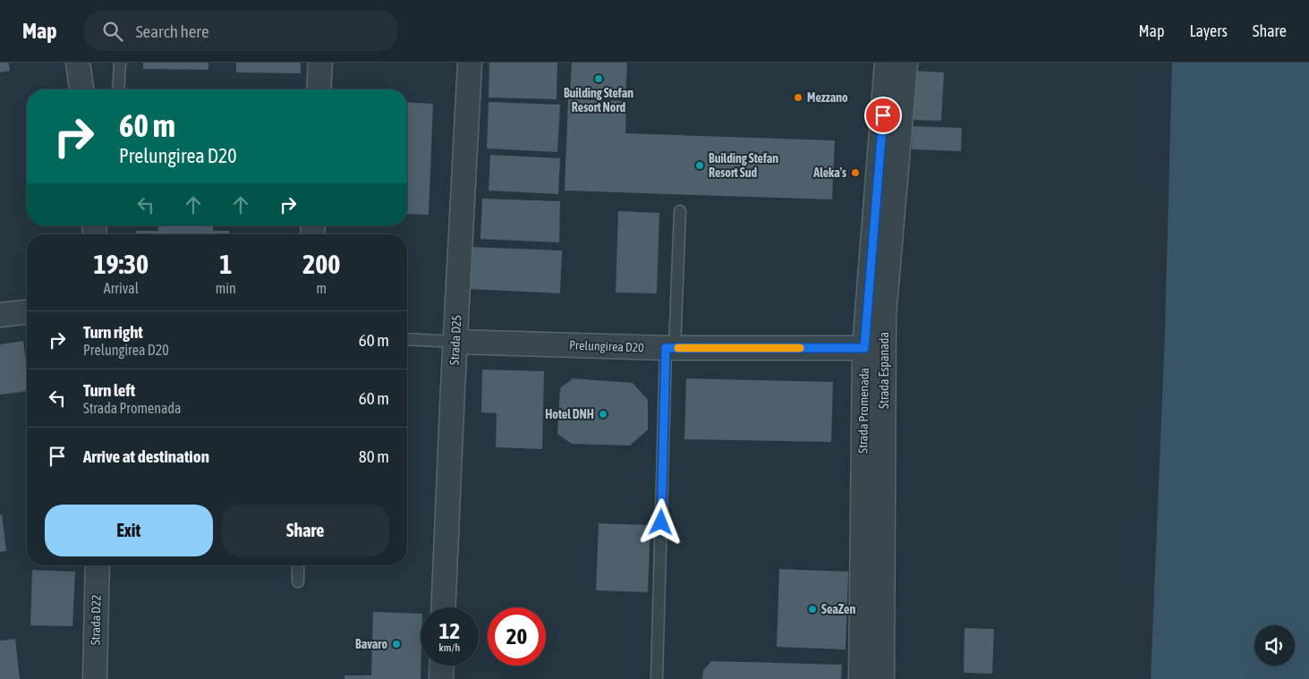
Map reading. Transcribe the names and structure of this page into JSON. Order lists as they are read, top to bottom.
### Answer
{
  "streets": {
    "street": [
      "Strada D25",
      "Prelungirea D20",
      "Strada Espanada",
      "Strada Promenada",
      "Strada D22"
    ]
  },
  "crossings": [
    ["Strada D25", "Prelungirea D20"],
    ["Prelungirea D20", "Strada Promenada"]
  ],
  "places": [
    "Building Stefan Resort Nord",
    "Mezzano",
    "Building Stefan Resort Sud",
    "Aleka's",
    "Hotel DNH",
    "SeaZen",
    "Bavaro"
  ],
  "page": {
    "header": "Map",
    "search": "Search here",
    "nav": ["Map", "Layers", "Share"],
    "turn": ["60 m", "Prelungirea D20"],
    "eta": [
      "19:30",
      "Arrival",
      "1",
      "min",
      "200",
      "m"
    ],
    "list": [
      {
        "name": "Turn right",
        "note": "Prelungirea D20",
        "value": "60 m"
      },
      {
        "name": "Turn left",
        "note": "Strada Promenada",
        "value": "60 m"
      },
      {
        "name": "Arrive at destination",
        "value": "80 m"
      }
    ],
    "buttons": ["Exit", "Share"],
    "speed": "12 km/h",
    "limit": "20"
  }
}
